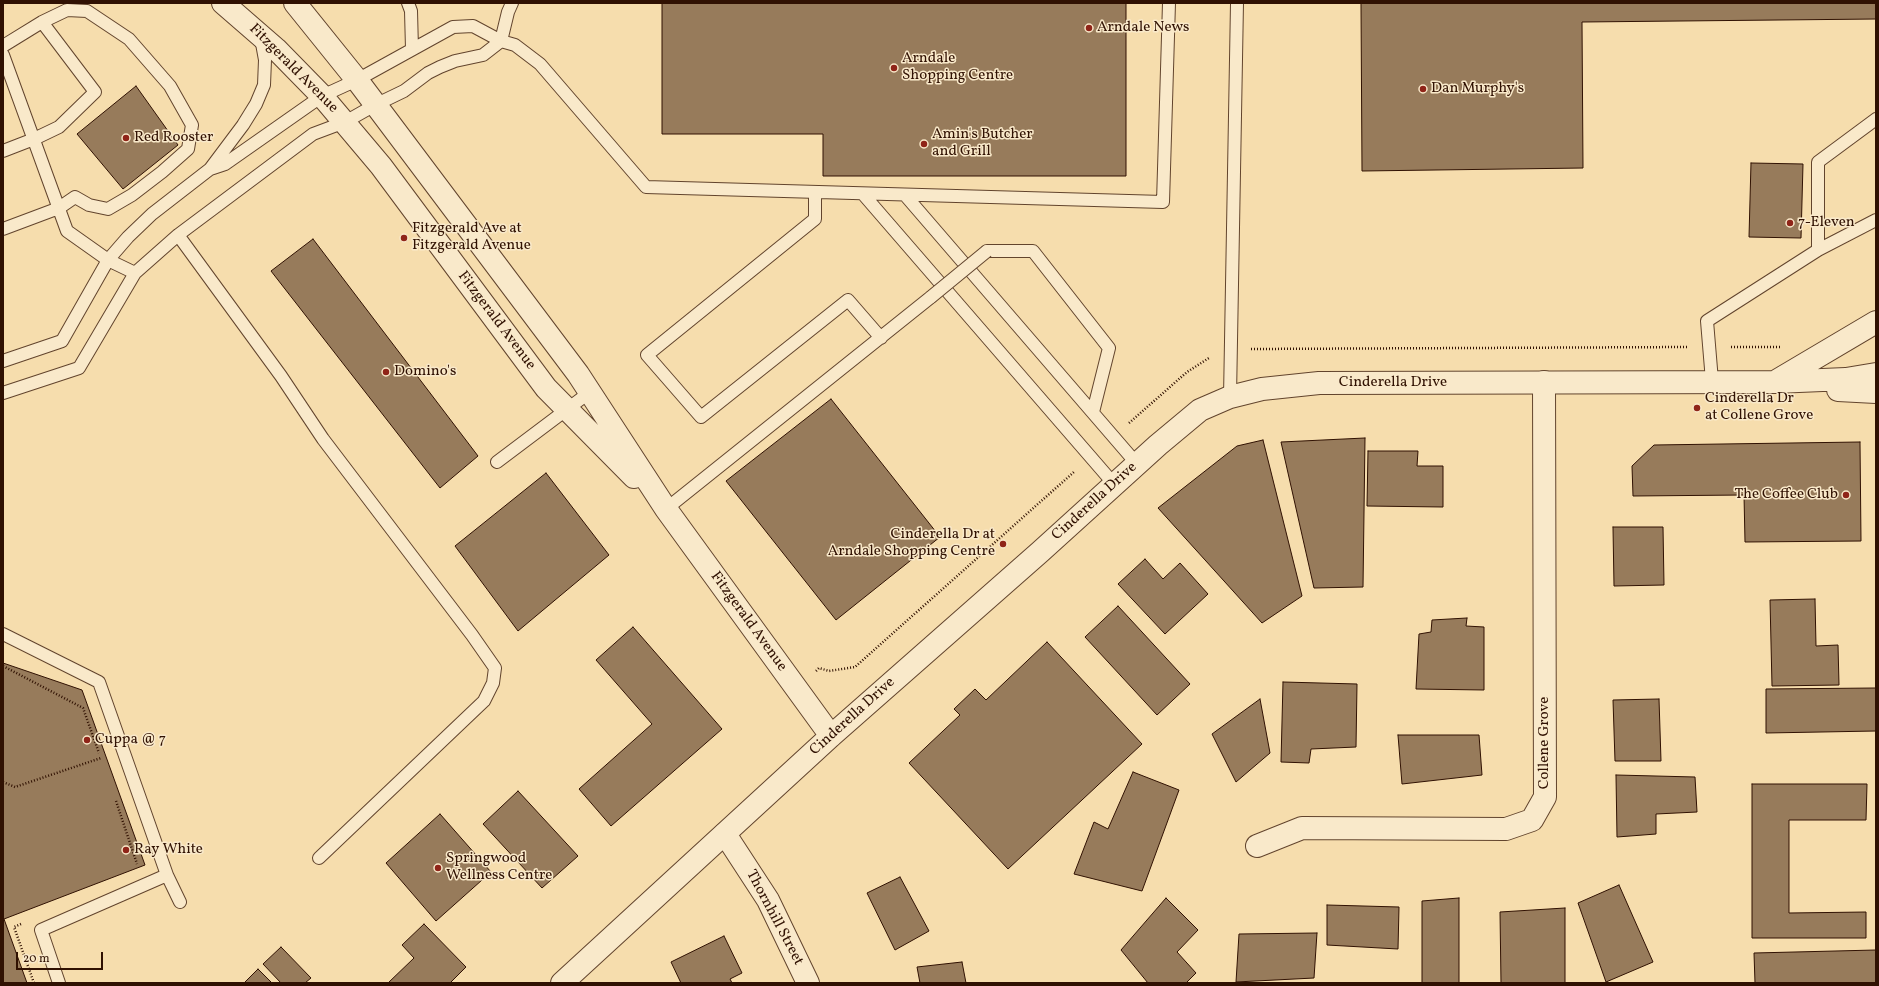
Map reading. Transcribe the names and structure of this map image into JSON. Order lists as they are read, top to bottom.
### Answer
{
  "streets": {
    "street": [
      "Fitzgerald Avenue",
      "Cinderella Drive",
      "Collene Grove",
      "Thornhill Street"
    ]
  },
  "crossings": [
    ["Fitzgerald Avenue", "Cinderella Drive"],
    ["Cinderella Drive", "Collene Grove"],
    ["Cinderella Drive", "Thornhill Street"]
  ],
  "places": [
    "Arndale News",
    "Arndale Shopping Centre",
    "Dan Murphy's",
    "Red Rooster",
    "Amin's Butcher and Grill",
    "7-Eleven",
    "Fitzgerald Ave at Fitzgerald Avenue",
    "Domino's",
    "Cinderella Dr at Collene Grove",
    "The Coffee Club",
    "Cinderella Dr at Arndale Shopping Centre",
    "Cuppa @ 7",
    "Ray White",
    "Springwood Wellness Centre"
  ],
  "scale_bar": "20 m"
}
